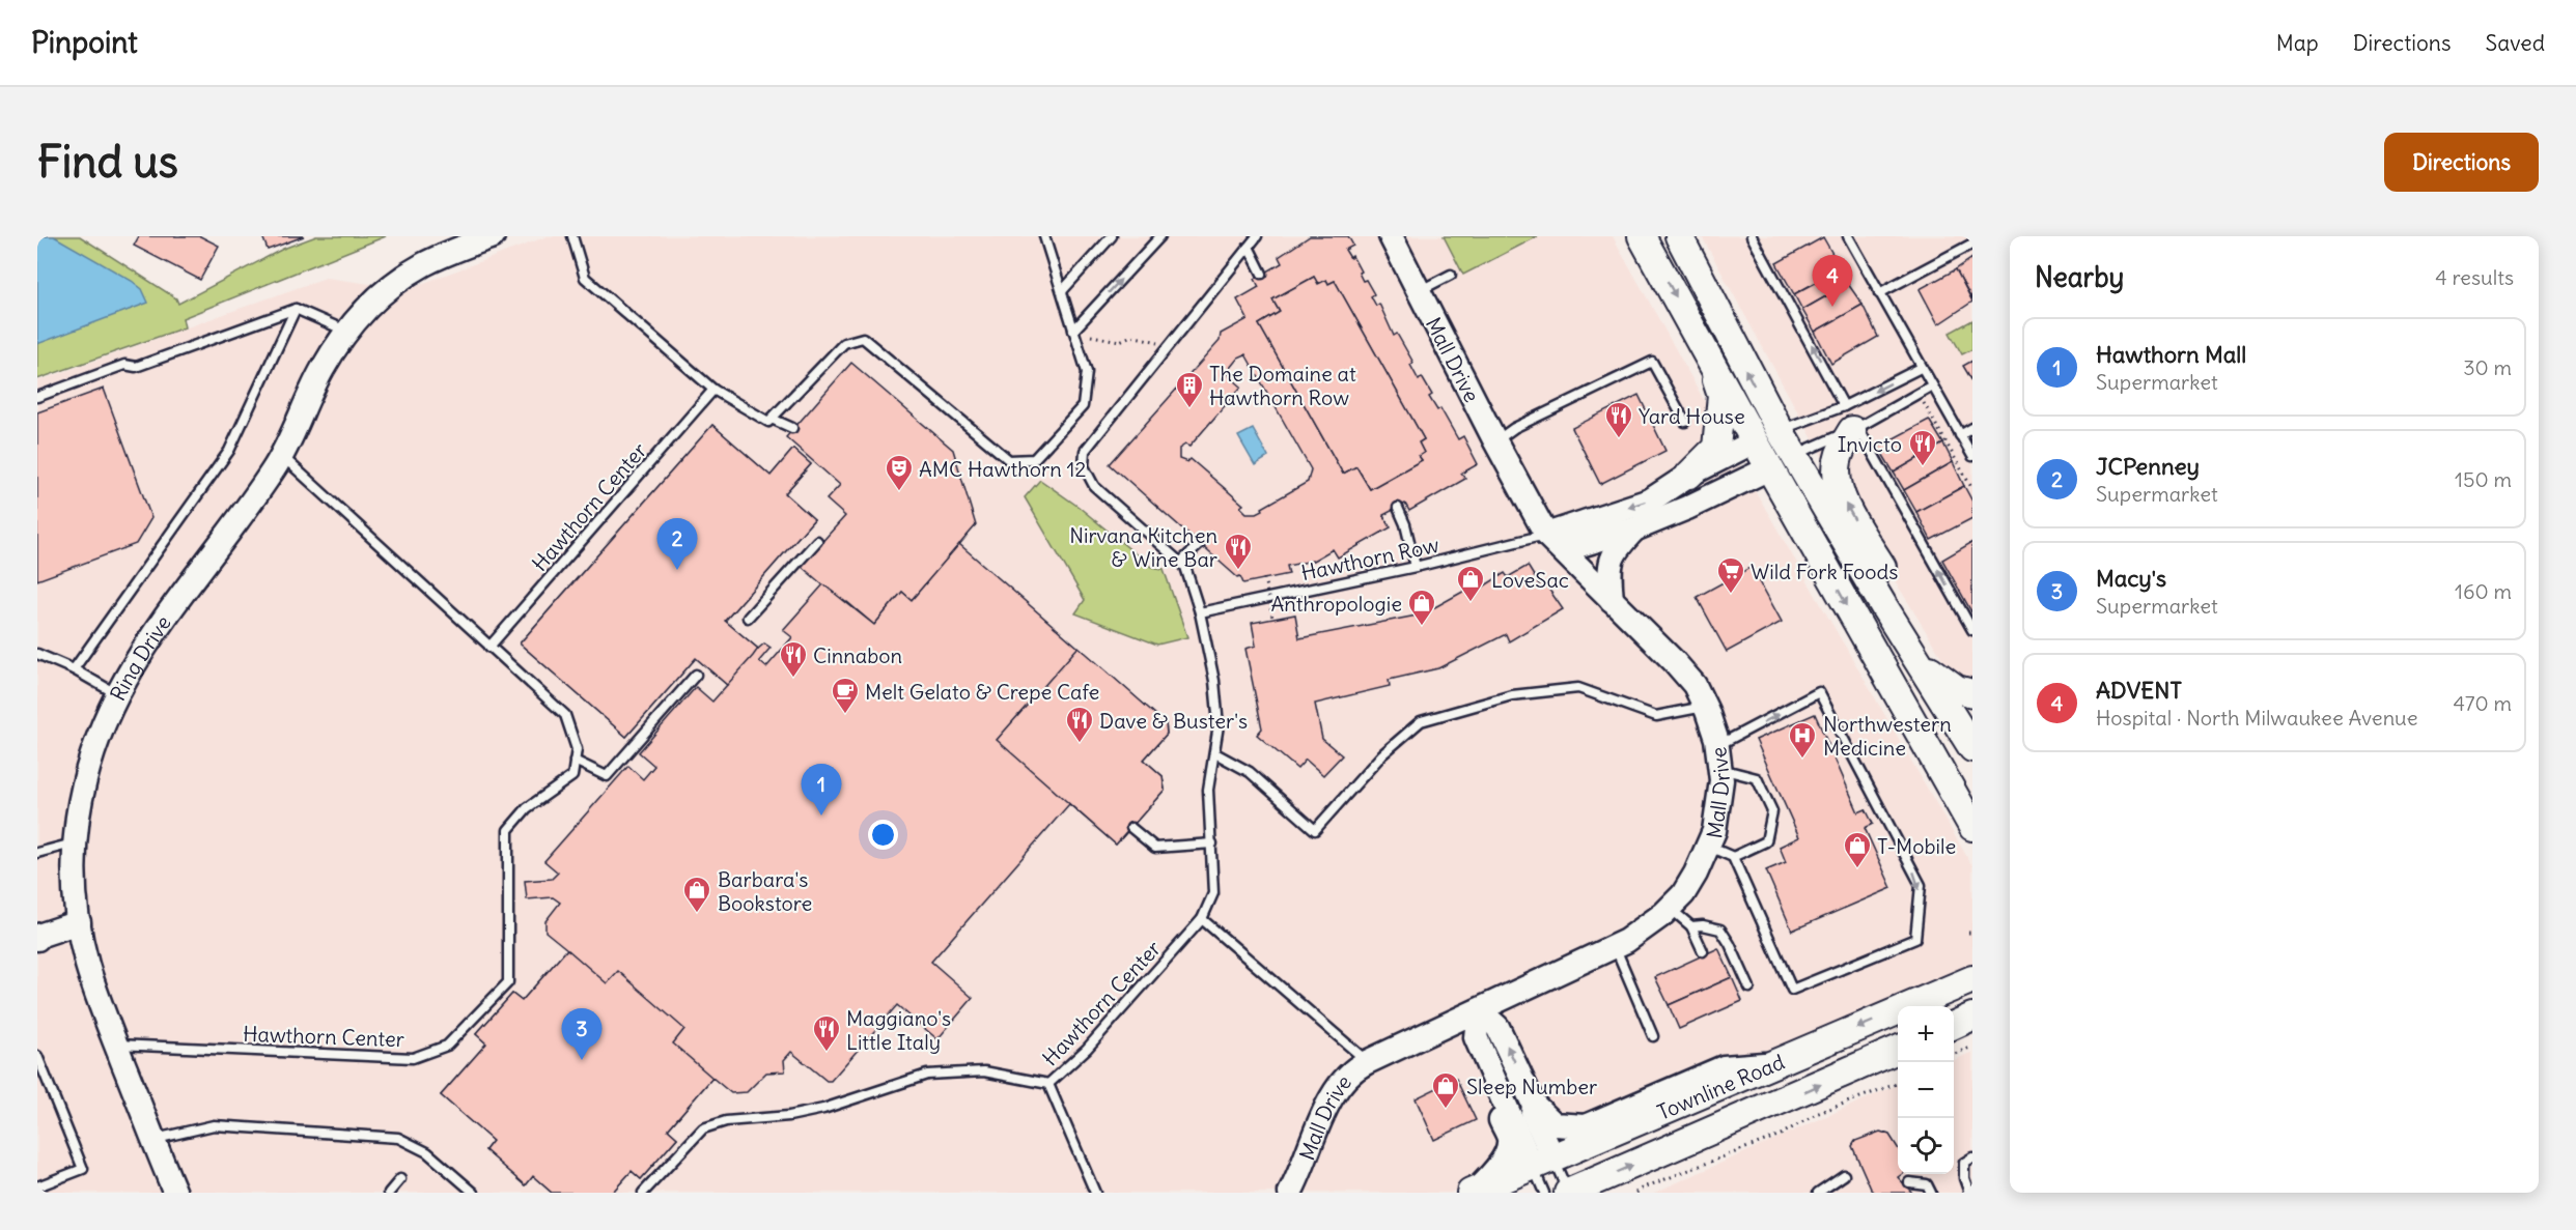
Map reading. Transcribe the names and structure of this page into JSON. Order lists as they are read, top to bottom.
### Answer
{
  "streets": {
    "main road": ["Townline Road"],
    "street": ["Mall Drive", "Ring Drive"],
    "lane": ["Hawthorn Center", "Hawthorn Row"]
  },
  "crossings": [
    ["Mall Drive", "Hawthorn Row"],
    ["Hawthorn Center", "Hawthorn Row"],
    ["Hawthorn Center", "Ring Drive"]
  ],
  "places": {
    "building": ["The Domaine at Hawthorn Row"],
    "restaurant": [
      "Yard House",
      "Invicto",
      "Nirvana Kitchen & Wine Bar",
      "Cinnabon",
      "Dave & Buster's",
      "Maggiano's Little Italy"
    ],
    "theatre": ["AMC Hawthorn 12"],
    "supermarket": ["Wild Fork Foods"],
    "shop": [
      "LoveSac",
      "Anthropologie",
      "T-Mobile",
      "Barbara's Bookstore",
      "Sleep Number"
    ],
    "cafe": ["Melt Gelato & Crepe Cafe"],
    "hospital": ["Northwestern Medicine"]
  },
  "page": {
    "header": "Pinpoint",
    "nav": ["Map", "Directions", "Saved"],
    "buttons": "Directions",
    "title": "Find us",
    "heading": ["Nearby", "4 results"],
    "pins": [
      "4",
      "2",
      "1",
      "3"
    ],
    "list": [
      {
        "mark": "1",
        "name": "Hawthorn Mall",
        "note": "Supermarket",
        "value": "30 m"
      },
      {
        "mark": "2",
        "name": "JCPenney",
        "note": "Supermarket",
        "value": "150 m"
      },
      {
        "mark": "3",
        "name": "Macy's",
        "note": "Supermarket",
        "value": "160 m"
      },
      {
        "mark": "4",
        "name": "ADVENT",
        "note": "Hospital · North Milwaukee Avenue",
        "value": "470 m"
      }
    ],
    "map_buttons": ["+", "−"]
  }
}
